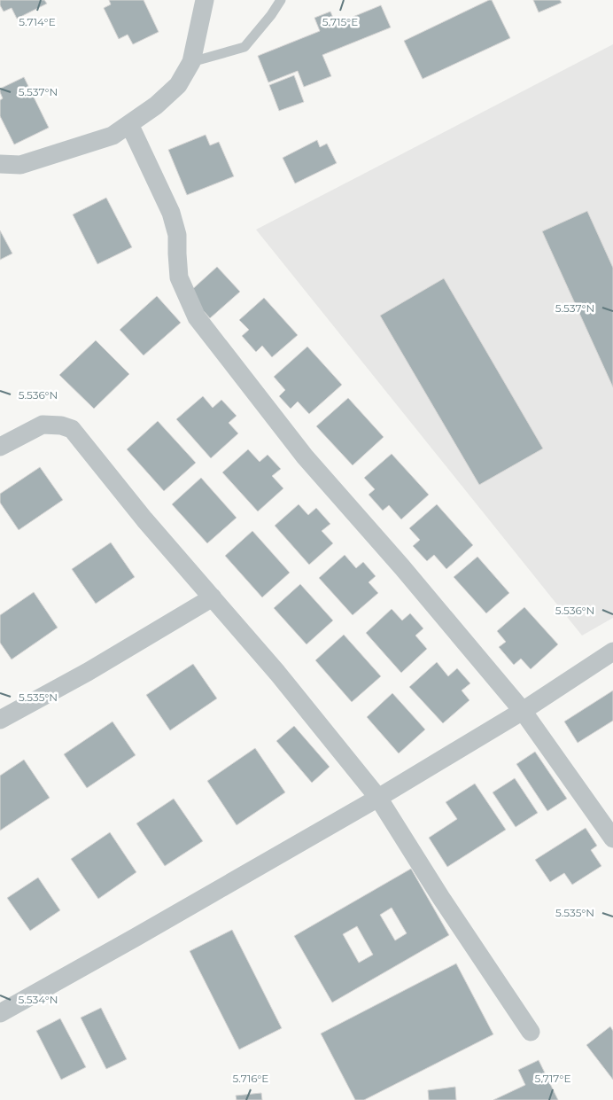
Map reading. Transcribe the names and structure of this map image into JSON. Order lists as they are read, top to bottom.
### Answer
{
  "coordinates": [
    "5.714°E",
    "5.715°E",
    "5.537°N",
    "5.536°N",
    "5.535°N",
    "5.534°N",
    "5.716°E",
    "5.717°E"
  ]
}
